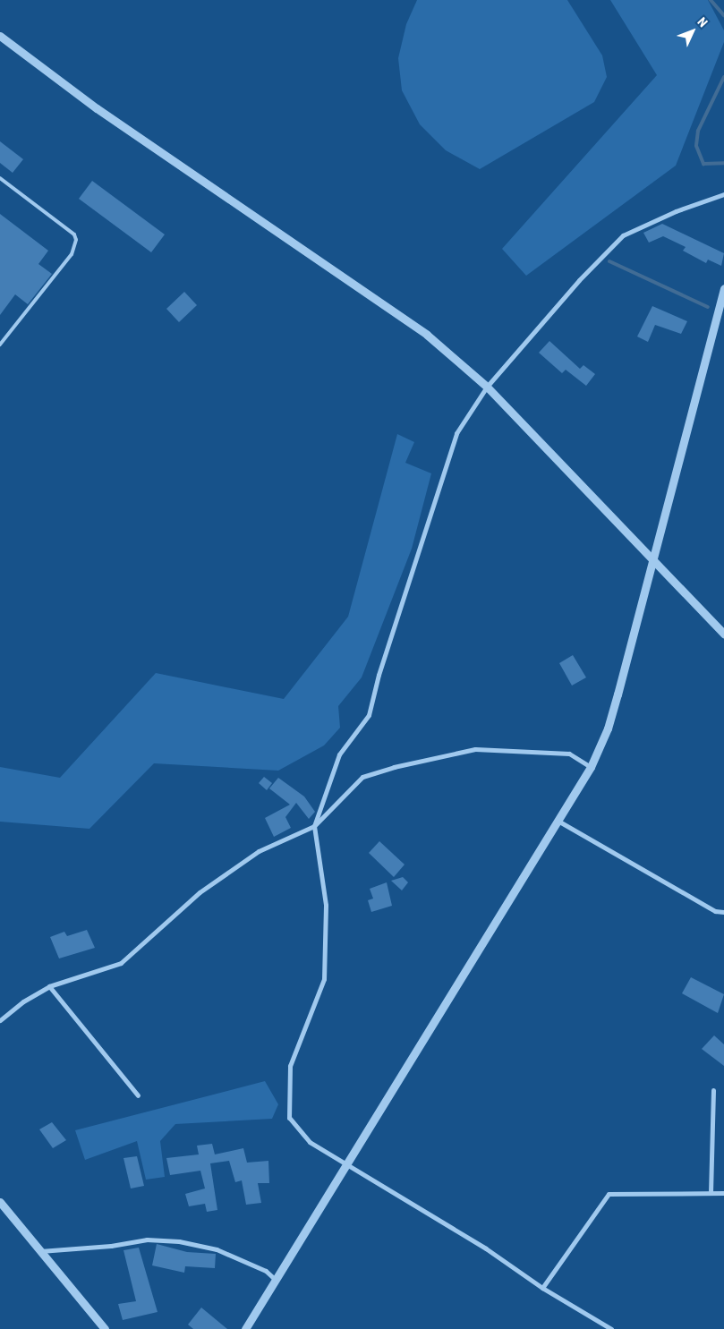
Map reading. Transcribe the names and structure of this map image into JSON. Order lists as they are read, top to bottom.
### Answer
{
  "north": "top right"
}
